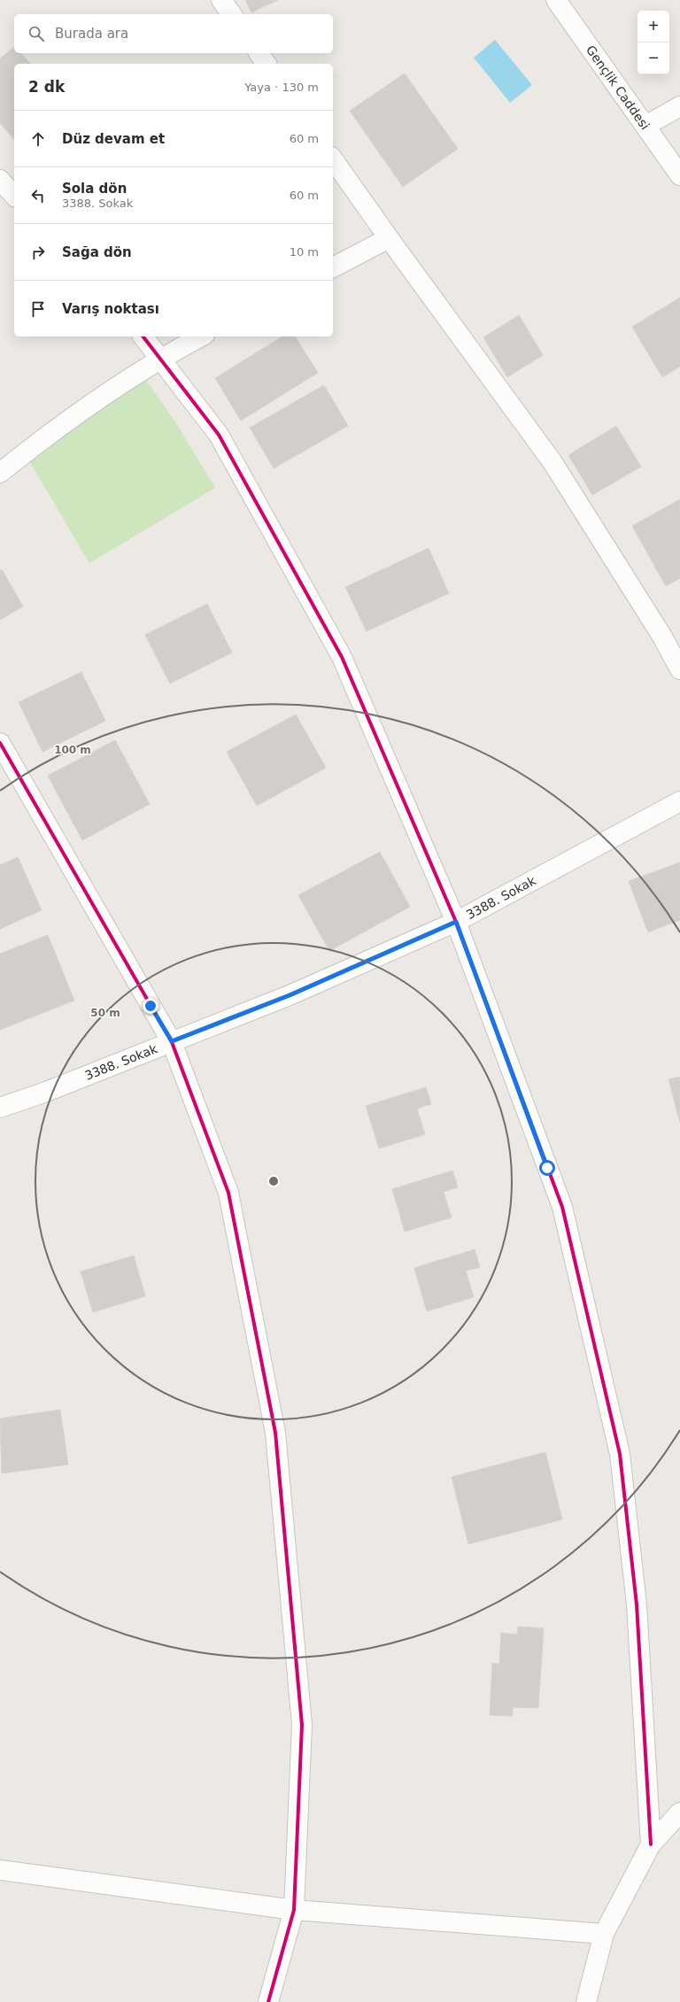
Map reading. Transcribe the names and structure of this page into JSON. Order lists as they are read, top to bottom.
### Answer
{
  "streets": {
    "street": ["Gençlik Caddesi", "3388. Sokak"]
  },
  "page": {
    "map_buttons": ["+", "−"],
    "search": "Burada ara",
    "heading": ["2 dk", "Yaya · 130 m"],
    "list": [
      ["Düz devam et", "60 m"],
      ["Sola dön", "3388. Sokak", "60 m"],
      ["Sağa dön", "10 m"],
      "Varış noktası"
    ]
  },
  "rings": ["100 m", "50 m"]
}
